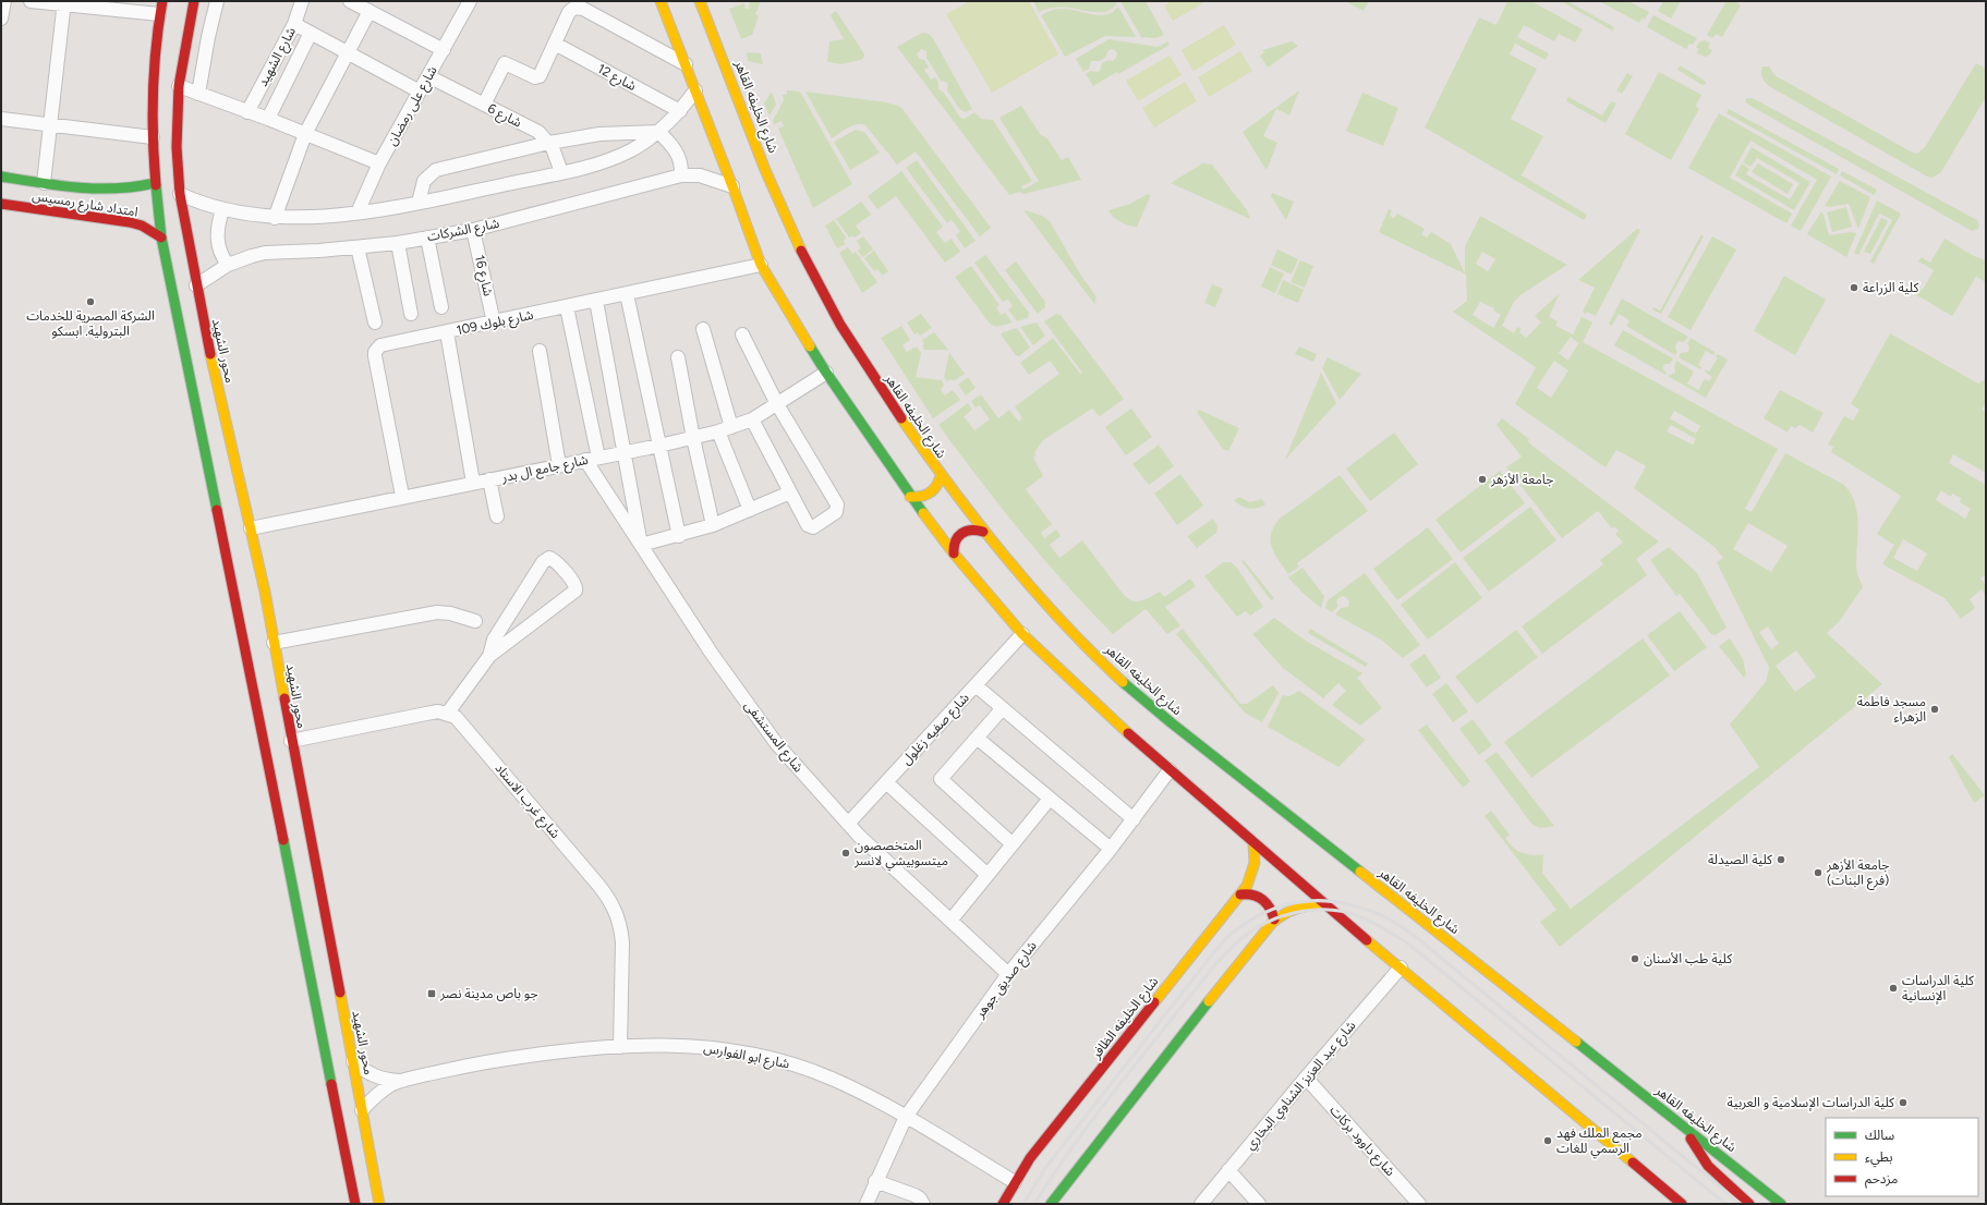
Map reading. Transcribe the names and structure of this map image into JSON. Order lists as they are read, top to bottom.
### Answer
{
  "streets": {
    "main road": [
      "شارع الخليفه القاهر",
      "امتداد شارع رمسيس",
      "محور الشهيد",
      "شارع الخليفه الظافر"
    ],
    "street": [
      "شارع الشهيد",
      "شارع 12",
      "شارع على رمضان",
      "شارع 6",
      "شارع الشركات",
      "شارع 16",
      "شارع بلوك 109",
      "شارع جامع ال بدر",
      "شارع صفيه زغلول",
      "شارع المستشفى",
      "شارع غرب الاستاد",
      "شارع صديق جوهر",
      "شارع ابو الفوارس",
      "شارع عبد العزيز الشناوي البخاري",
      "شارع داوود بركات"
    ]
  },
  "crossings": [
    ["شارع على رمضان", "شارع 6"],
    ["شارع الشركات", "شارع 16"],
    ["شارع الشركات", "محور الشهيد"],
    ["شارع 16", "شارع بلوك 109"],
    ["شارع بلوك 109", "شارع جامع ال بدر"],
    ["محور الشهيد", "شارع جامع ال بدر"],
    ["محور الشهيد", "شارع ابو الفوارس"],
    ["شارع جامع ال بدر", "شارع المستشفى"],
    ["شارع صفيه زغلول", "شارع المستشفى"],
    ["شارع المستشفى", "شارع صديق جوهر"],
    ["شارع غرب الاستاد", "شارع ابو الفوارس"],
    ["شارع صديق جوهر", "شارع ابو الفوارس"],
    ["شارع الخليفه الظافر", "شارع ابو الفوارس"],
    ["شارع عبد العزيز الشناوي البخاري", "شارع داوود بركات"]
  ],
  "places": {
    "other": [
      "كلية الزراعة",
      "الشركة المصرية للخدمات البترولية. ابسكو",
      "جامعة الأزهر",
      "مسجد فاطمة الزهراء",
      "المتخصصون ميتسوبيشي لانسر",
      "كلية الصيدلة",
      "جامعة الأزهر (فرع البنات)",
      "كلية طب الأسنان",
      "كلية الدراسات الإنسانية",
      "كلية الدراسات الإسلامية و العربية",
      "مجمع الملك فهد الرسمي للغات"
    ],
    "transit": ["جو باص مدينة نصر"]
  },
  "legend": ["سالك", "بطيء", "مزدحم"]
}
